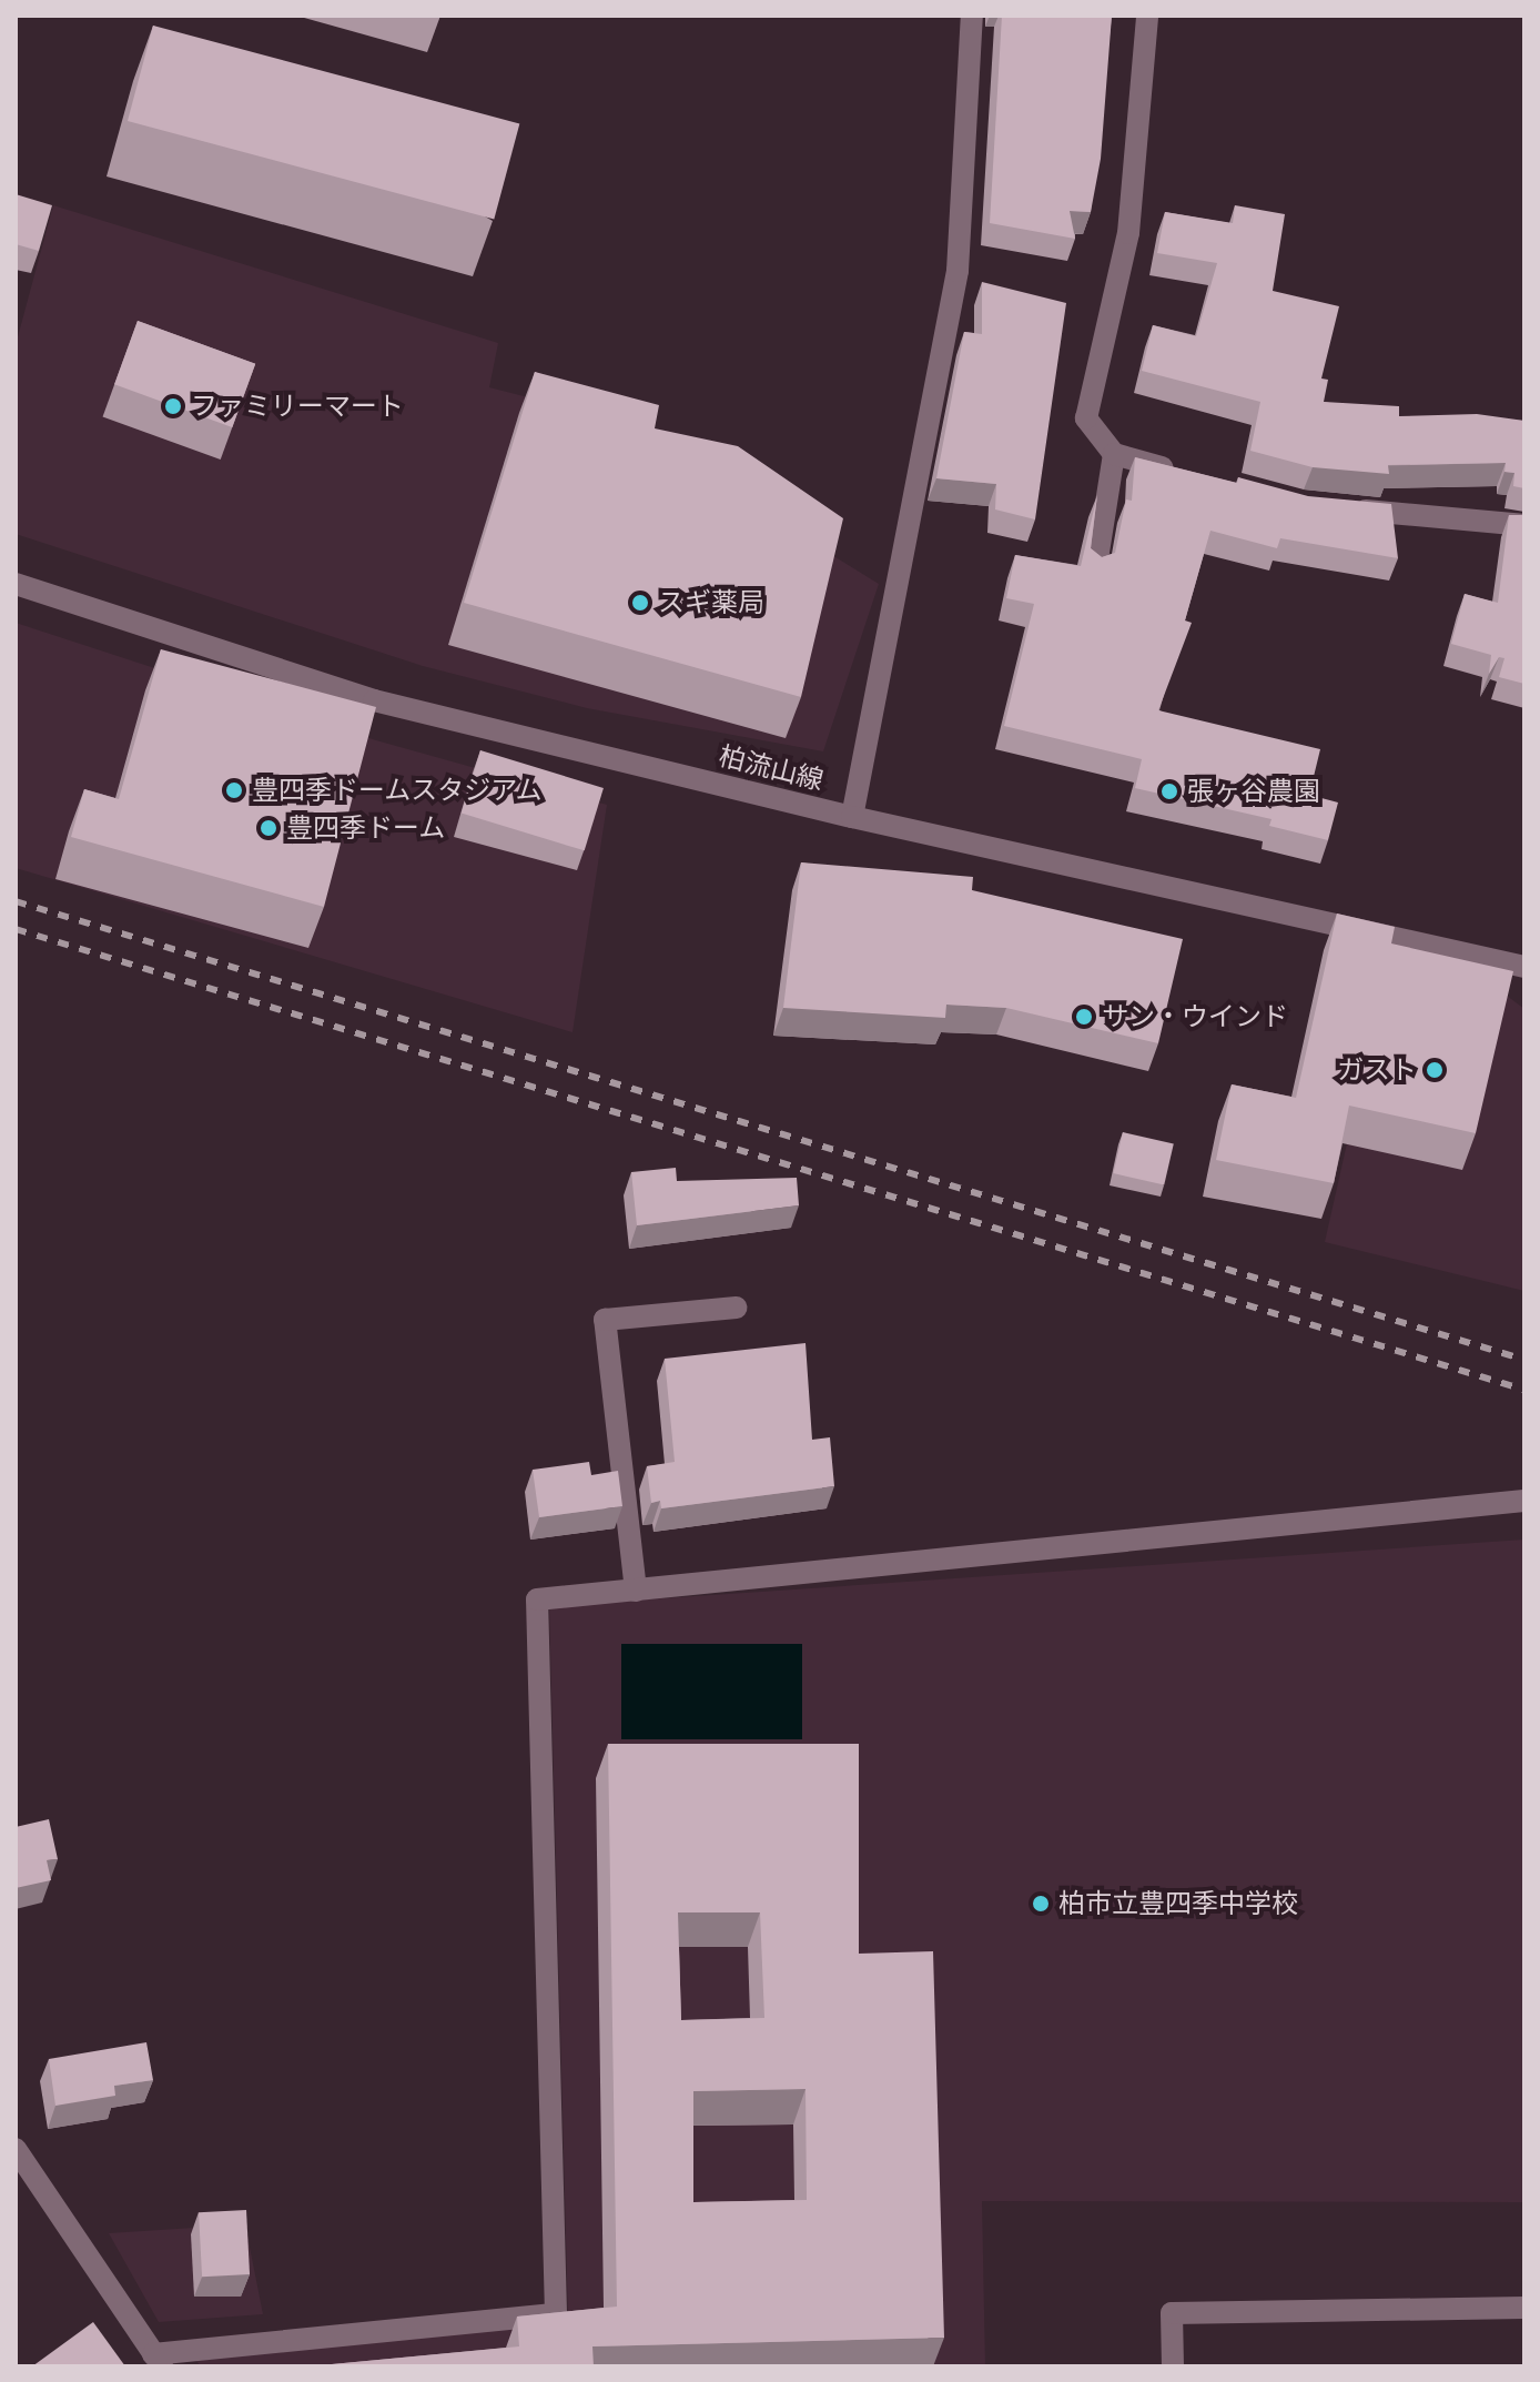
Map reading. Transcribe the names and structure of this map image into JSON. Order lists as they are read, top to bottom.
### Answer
{
  "streets": {
    "street": ["柏流山線"]
  },
  "places": [
    "ファミリーマート",
    "スギ薬局",
    "豊四季ドームスタジアム",
    "張ヶ谷農園",
    "豊四季ドーム",
    "サン・ウインド",
    "ガスト",
    "柏市立豊四季中学校"
  ]
}
